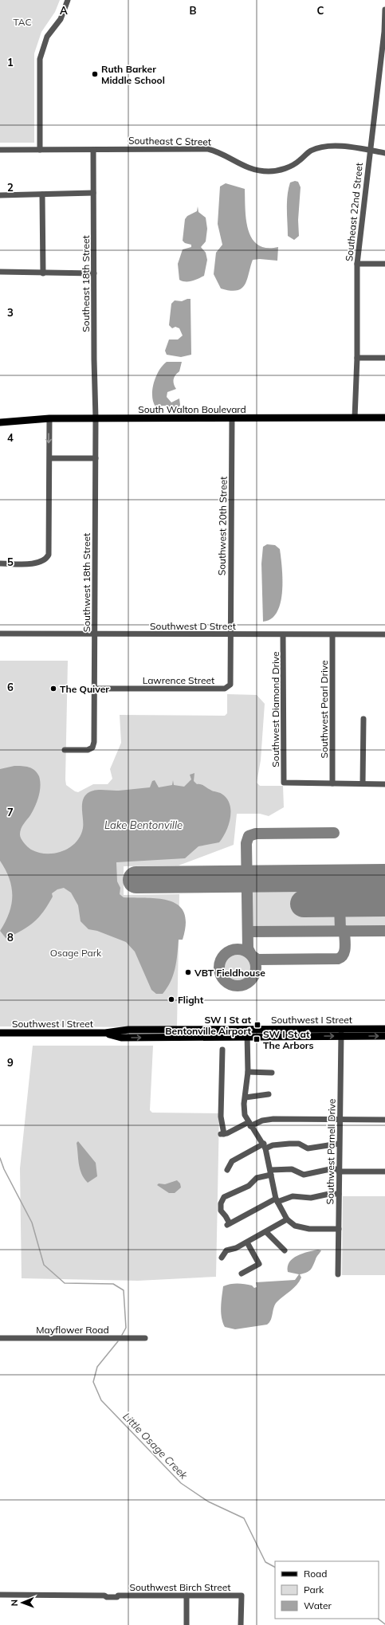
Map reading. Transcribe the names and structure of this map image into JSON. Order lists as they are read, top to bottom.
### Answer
{
  "streets": {
    "main road": ["South Walton Boulevard", "Southwest I Street"],
    "street": [
      "Southeast C Street",
      "Southeast 22nd Street",
      "Southeast 18th Street",
      "Southwest 20th Street",
      "Southwest 18th Street",
      "Southwest D Street",
      "Lawrence Street",
      "Southwest Diamond Drive",
      "Southwest Pearl Drive",
      "Southwest Parnell Drive",
      "Mayflower Road",
      "Southwest Birch Street"
    ]
  },
  "crossings": [
    ["Southeast C Street", "Southeast 22nd Street"],
    ["Southeast C Street", "Southeast 18th Street"],
    ["Southeast 22nd Street", "South Walton Boulevard"],
    ["Southeast 18th Street", "South Walton Boulevard"],
    ["Southeast 18th Street", "Southwest 18th Street"],
    ["South Walton Boulevard", "Southwest 20th Street"],
    ["South Walton Boulevard", "Southwest 18th Street"],
    ["Southwest 20th Street", "Southwest D Street"],
    ["Southwest 20th Street", "Lawrence Street"],
    ["Southwest 18th Street", "Southwest D Street"],
    ["Southwest 18th Street", "Lawrence Street"],
    ["Southwest D Street", "Lawrence Street"],
    ["Southwest D Street", "Southwest Diamond Drive"],
    ["Southwest D Street", "Southwest Pearl Drive"],
    ["Southwest Diamond Drive", "Southwest Pearl Drive"],
    ["Southwest I Street", "Southwest Parnell Drive"]
  ],
  "water": ["Lake Bentonville", "Little Osage Creek"],
  "parks": ["TAC", "Osage Park"],
  "places": {
    "other": [
      "Ruth Barker Middle School",
      "The Quiver",
      "VBT Fieldhouse",
      "Flight"
    ],
    "transit": ["SW I St at Bentonville Airport", "SW I St at The Arbors"]
  },
  "legend": ["Road", "Park", "Water"],
  "north": "left",
  "grid": {
    "columns": ["A", "B", "C"],
    "rows": [
      "1",
      "2",
      "3",
      "4",
      "5",
      "6",
      "7",
      "8",
      "9"
    ]
  }
}
